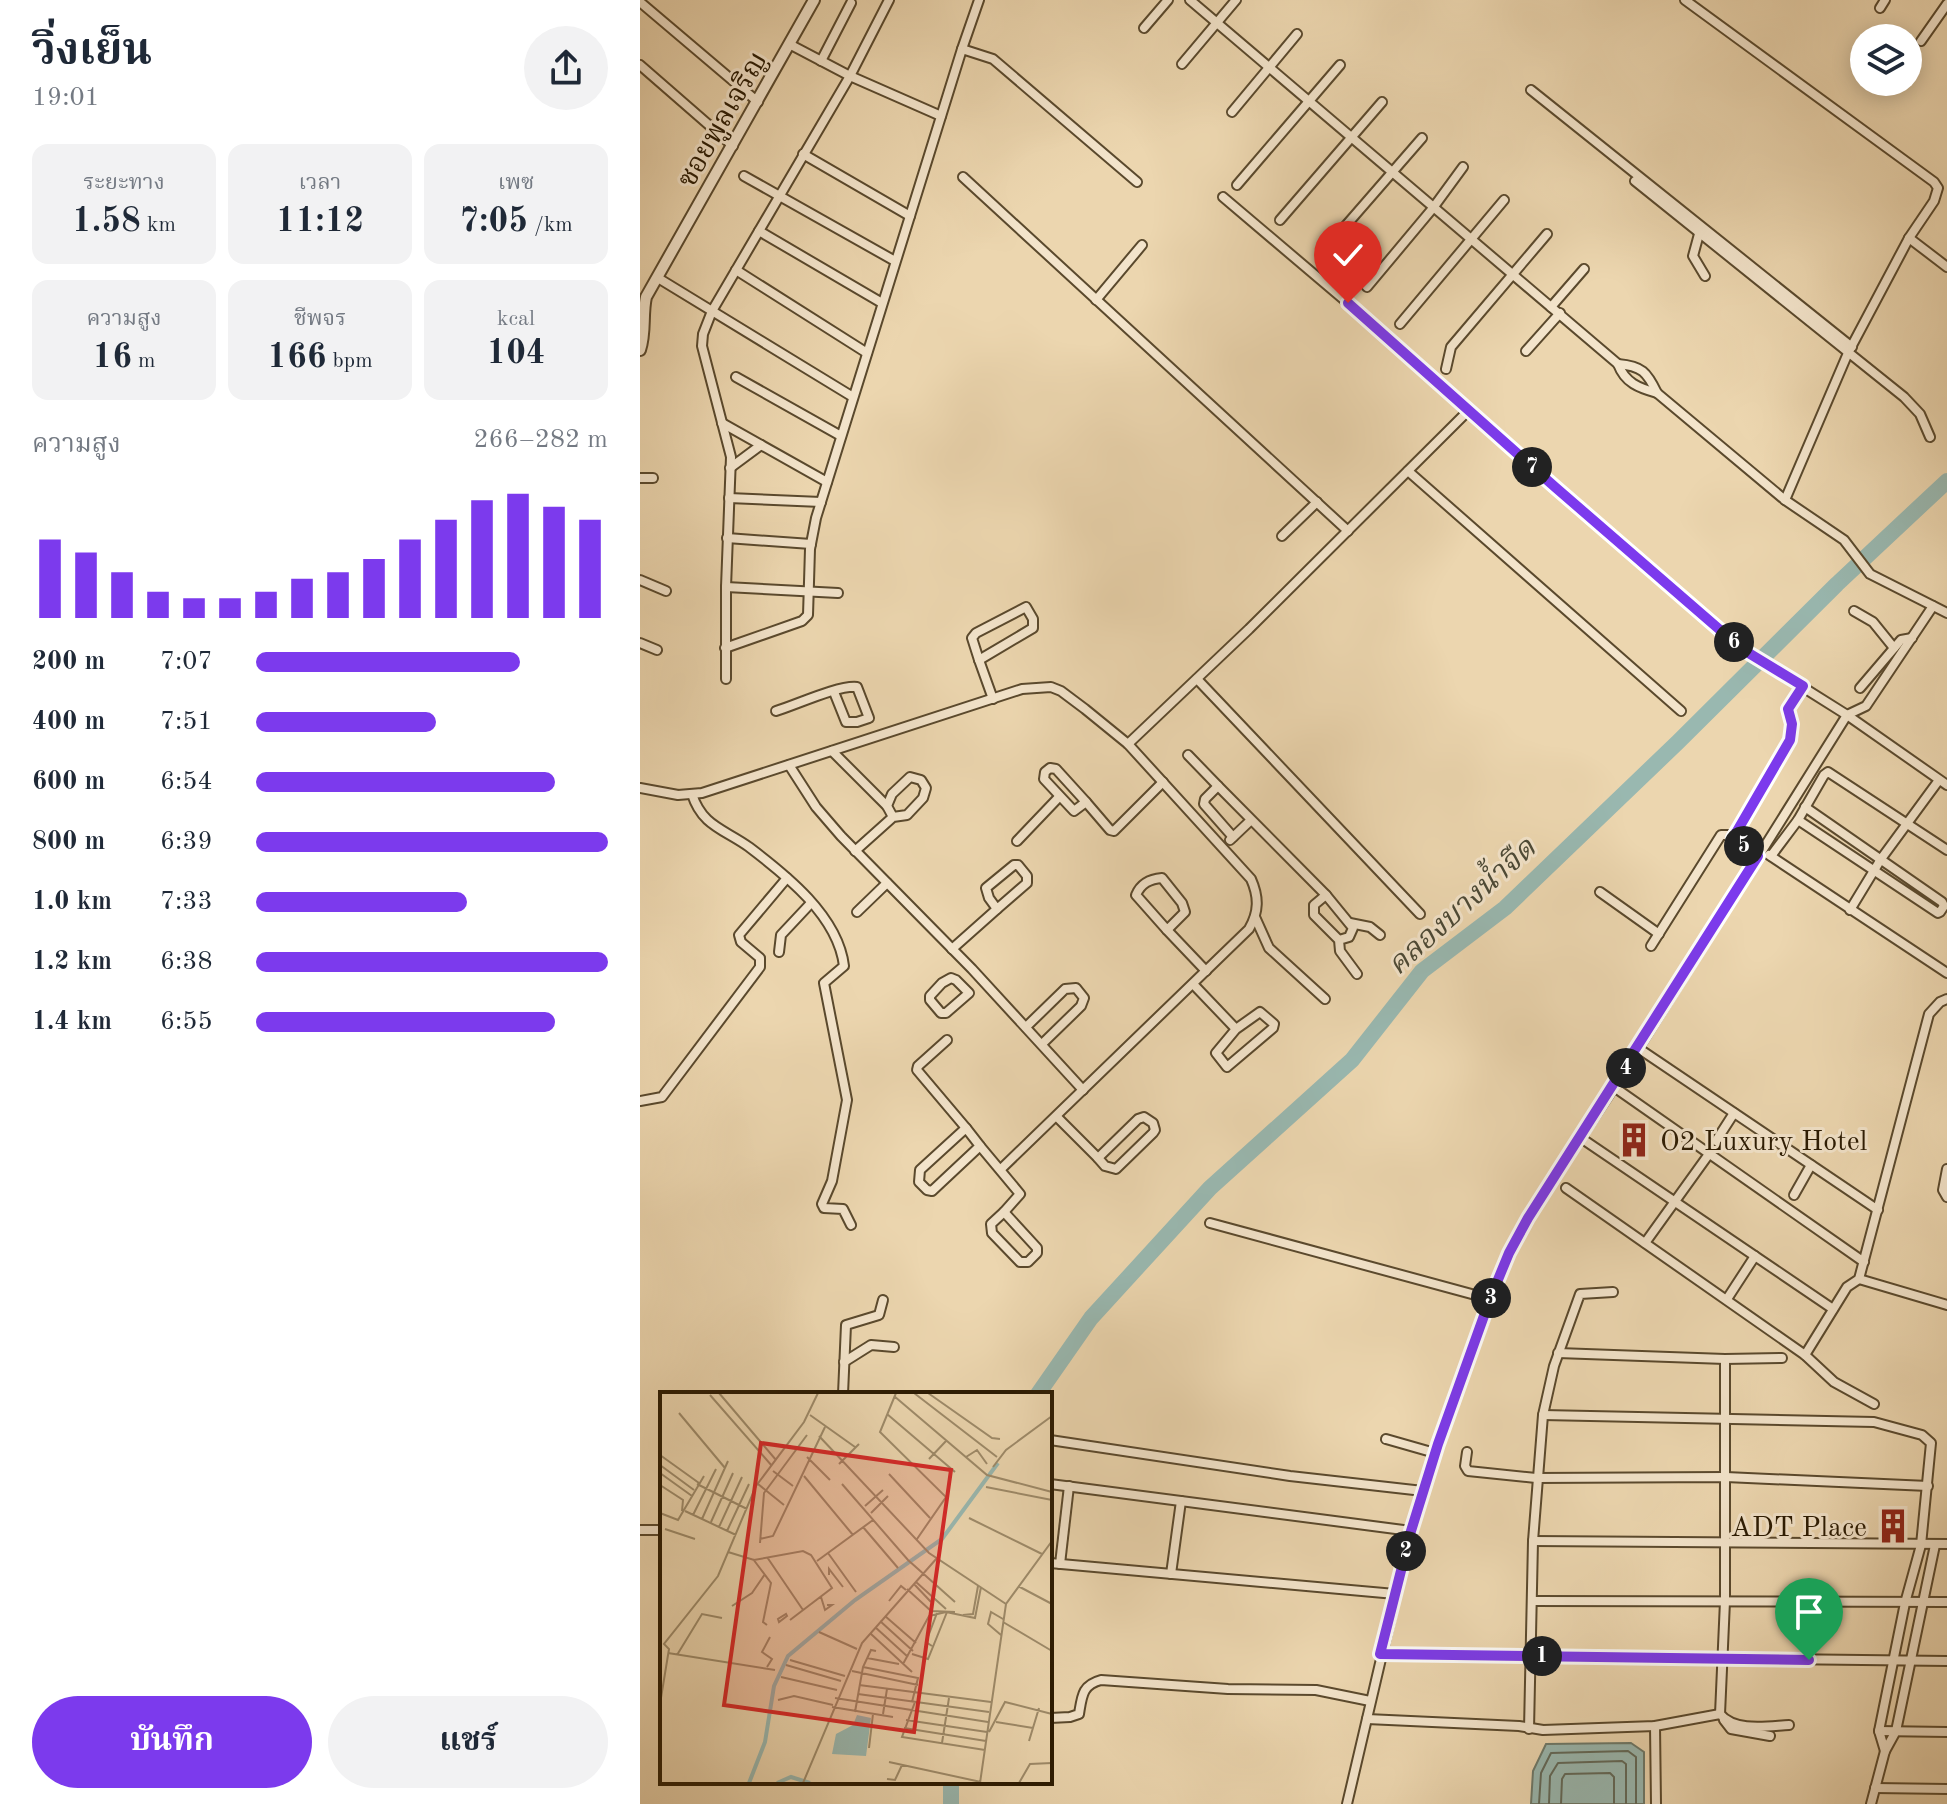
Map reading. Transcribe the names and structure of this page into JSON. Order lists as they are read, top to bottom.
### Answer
{
  "streets": {
    "street": ["ซอยพูลเจริญ"]
  },
  "water": ["คลองบางน้ำจืด"],
  "places": {
    "building": ["O2 Luxury Hotel", "ADT Place"]
  },
  "page": {
    "heading": ["วิ่งเย็น", "19:01"],
    "stats": [
      ["ระยะทาง", "1.58 km"],
      ["เวลา", "11:12"],
      ["เพซ", "7:05 /km"],
      ["ความสูง", "16 m"],
      ["ชีพจร", "166 bpm"],
      ["kcal", "104"]
    ],
    "chart": ["ความสูง", "266–282 m"],
    "pins": [
      "7",
      "6",
      "5",
      "4",
      "3",
      "2",
      "1"
    ],
    "list": [
      {
        "name": "200 m",
        "note": "7:07"
      },
      {
        "name": "400 m",
        "note": "7:51"
      },
      {
        "name": "600 m",
        "note": "6:54"
      },
      {
        "name": "800 m",
        "note": "6:39"
      },
      {
        "name": "1.0 km",
        "note": "7:33"
      },
      {
        "name": "1.2 km",
        "note": "6:38"
      },
      {
        "name": "1.4 km",
        "note": "6:55"
      }
    ],
    "buttons": ["บันทึก", "แชร์"]
  }
}
